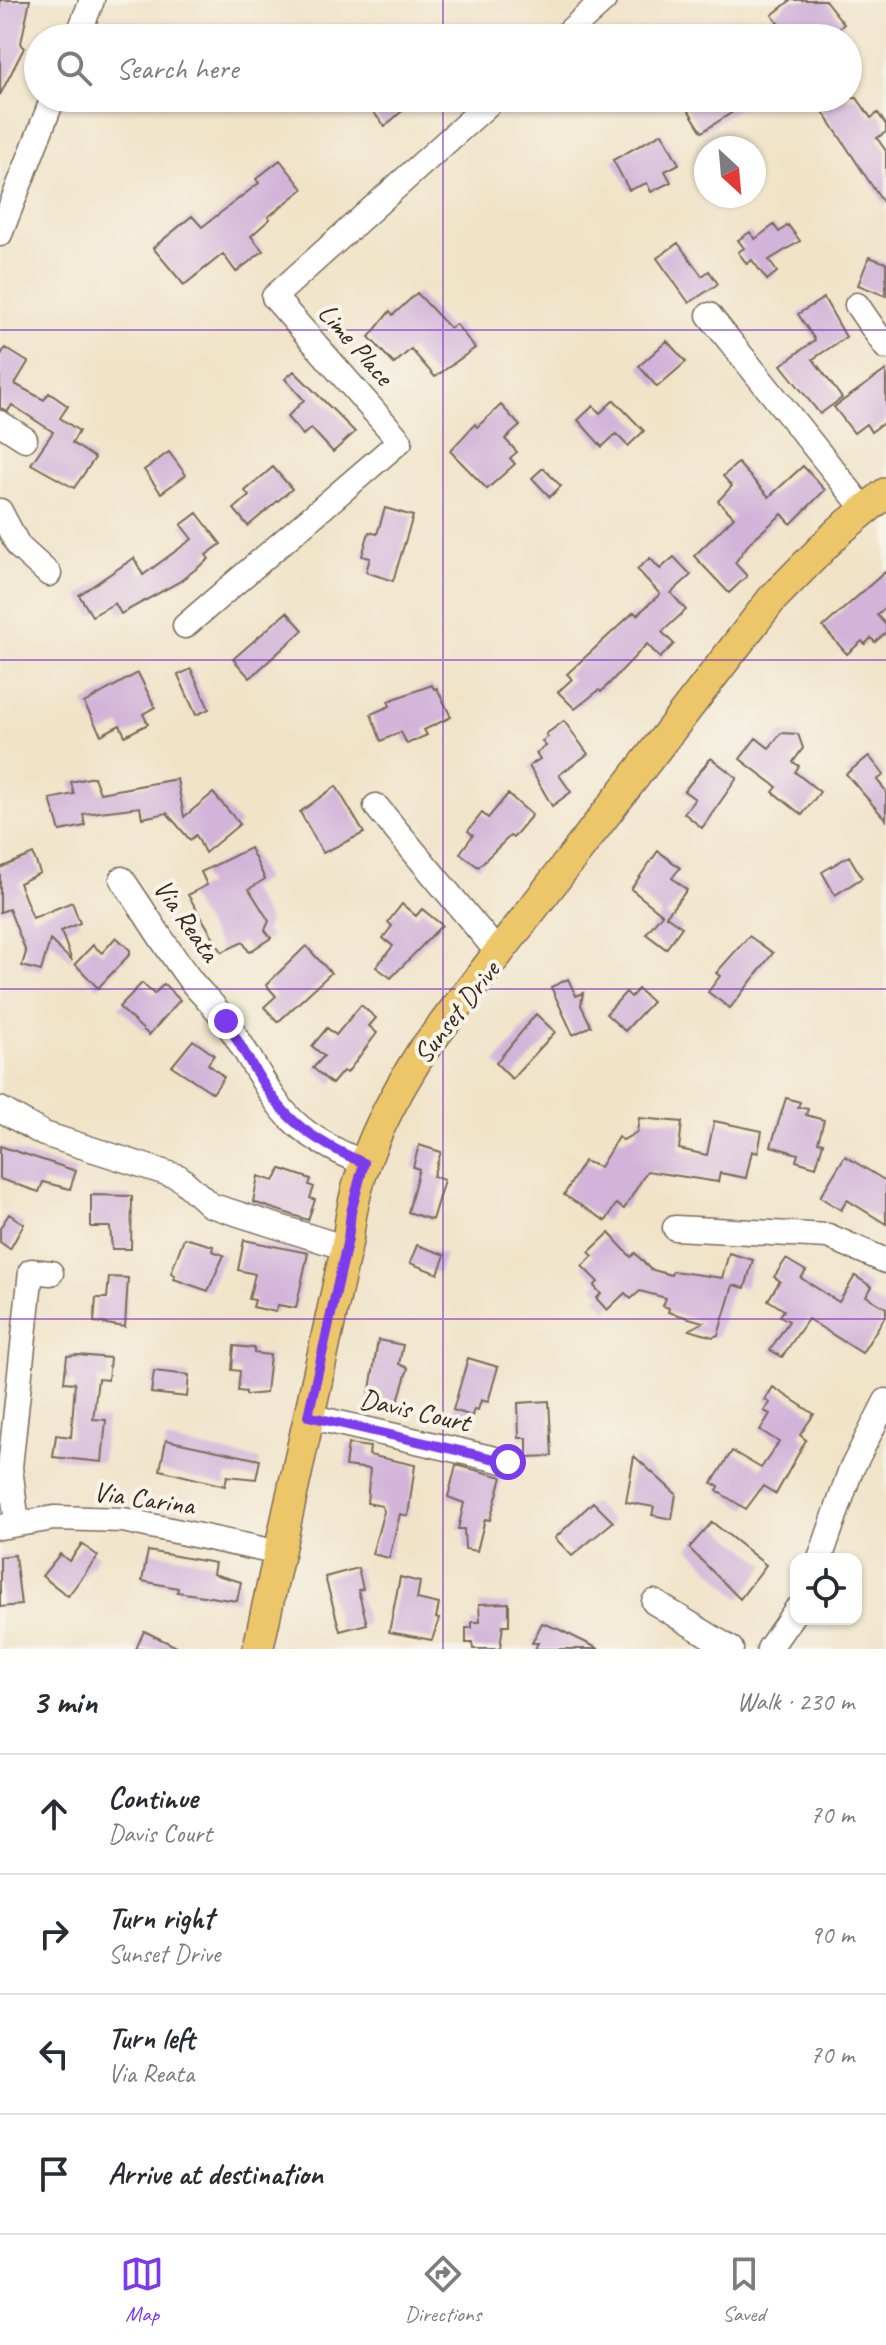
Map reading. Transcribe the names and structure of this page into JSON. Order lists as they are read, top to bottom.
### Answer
{
  "streets": {
    "main road": ["Sunset Drive"],
    "street": [
      "Lime Place",
      "Via Reata",
      "Davis Court",
      "Via Carina"
    ]
  },
  "crossings": [
    ["Via Reata", "Sunset Drive"],
    ["Sunset Drive", "Davis Court"],
    ["Sunset Drive", "Via Carina"]
  ],
  "north": "bottom right",
  "page": {
    "search": "Search here",
    "heading": ["3 min", "Walk · 230 m"],
    "list": [
      ["Continue", "Davis Court", "70 m"],
      ["Turn right", "Sunset Drive", "90 m"],
      ["Turn left", "Via Reata", "70 m"],
      "Arrive at destination"
    ],
    "nav": ["Map", "Directions", "Saved"]
  }
}
